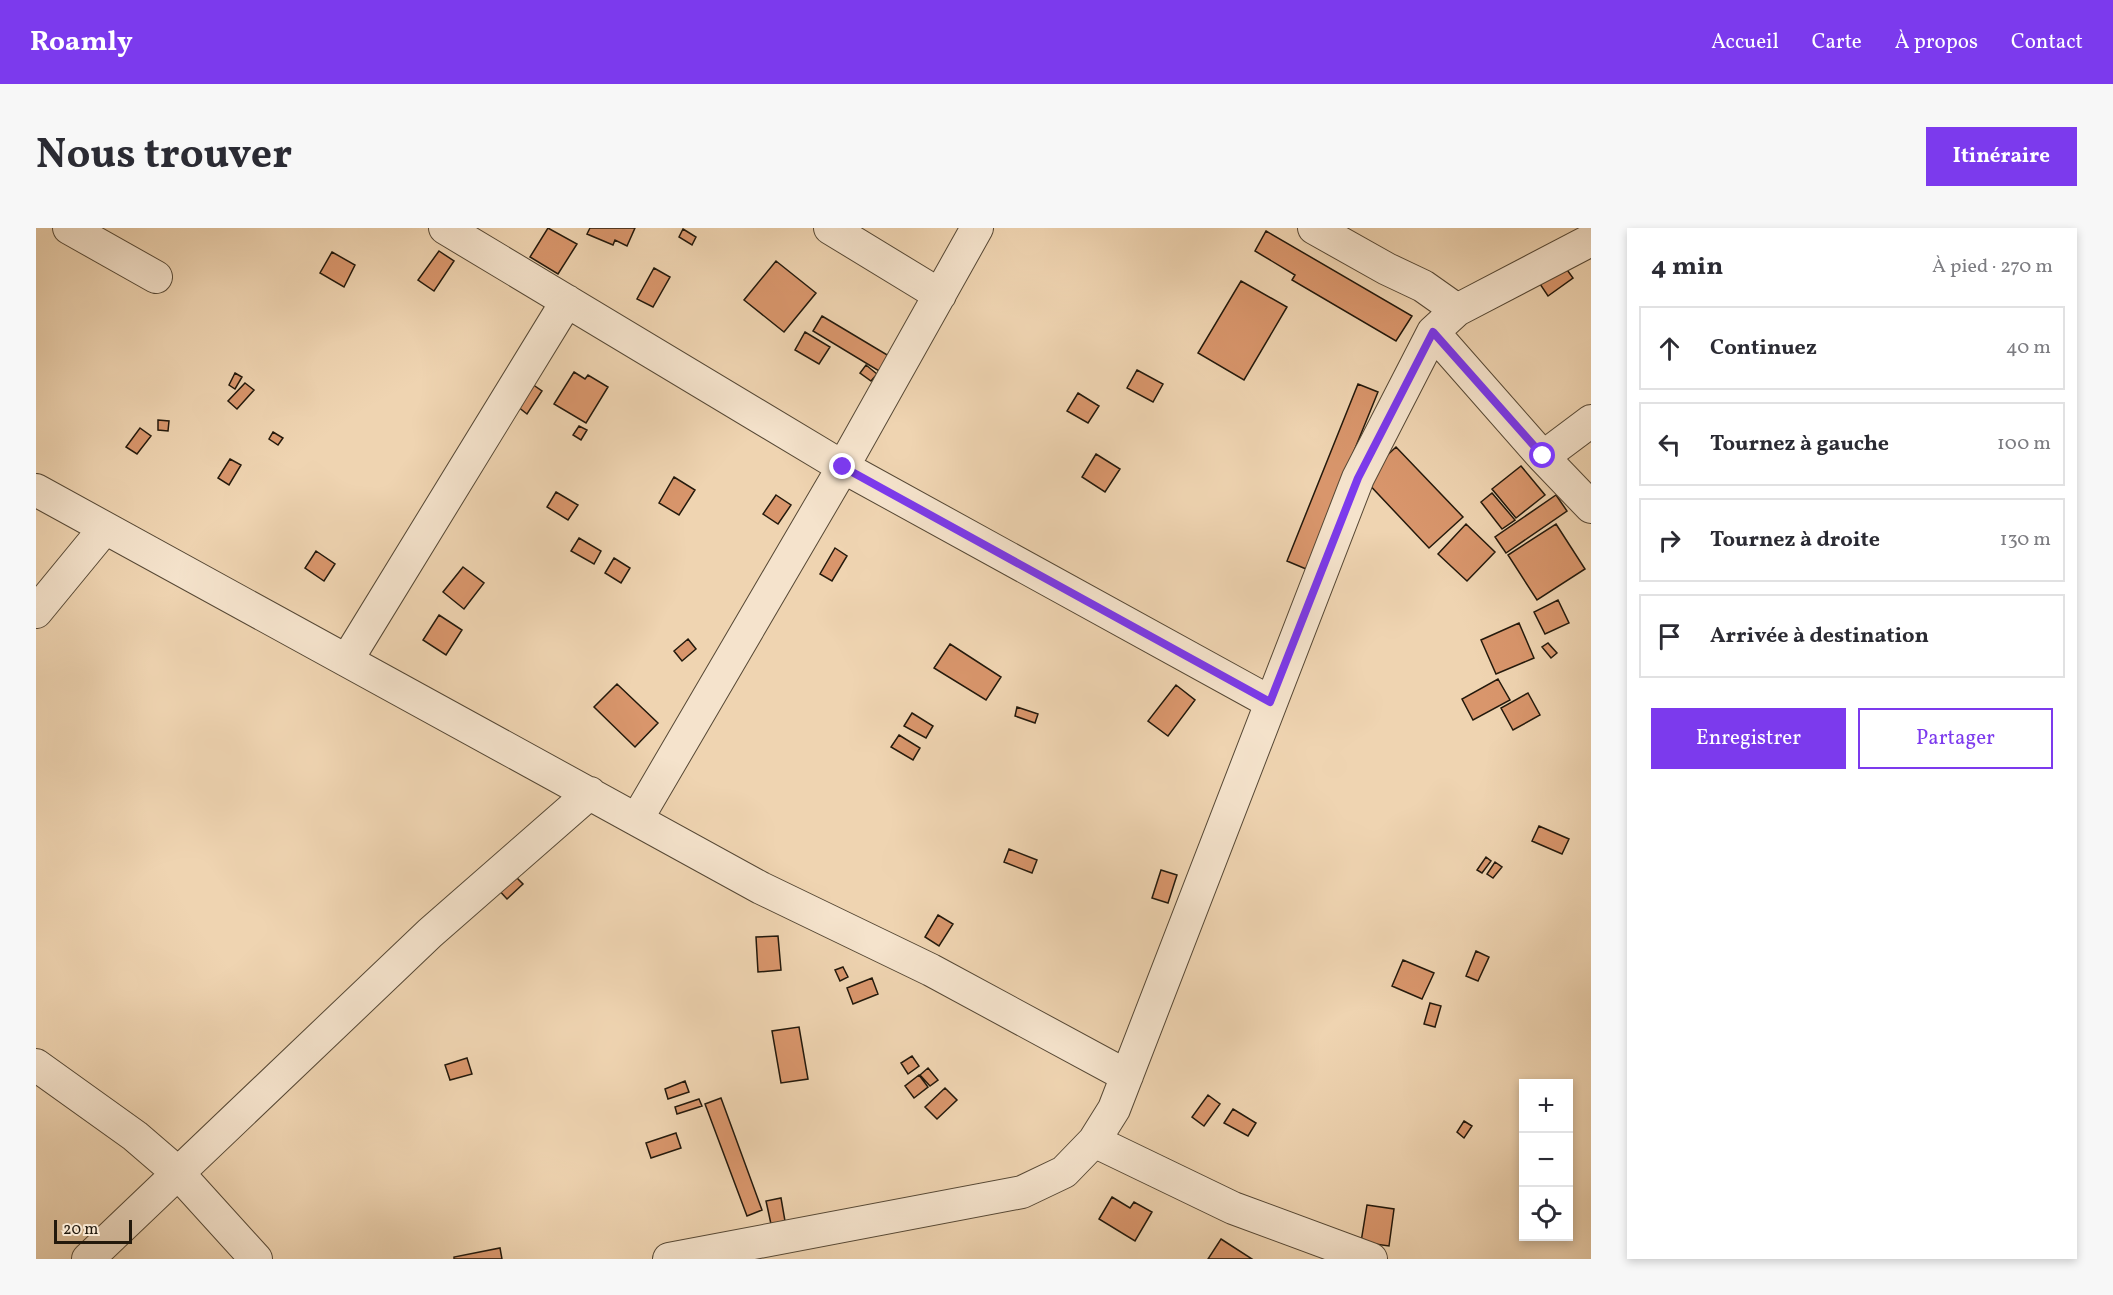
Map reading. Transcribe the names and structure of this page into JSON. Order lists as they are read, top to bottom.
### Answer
{
  "scale_bar": "20 m",
  "page": {
    "header": "Roamly",
    "nav": [
      "Accueil",
      "Carte",
      "À propos",
      "Contact"
    ],
    "title": "Nous trouver",
    "buttons": [
      "Itinéraire",
      ["Enregistrer", "Partager"]
    ],
    "heading": ["4 min", "À pied · 270 m"],
    "list": [
      ["Continuez", "40 m"],
      ["Tournez à gauche", "100 m"],
      ["Tournez à droite", "130 m"],
      "Arrivée à destination"
    ],
    "map_buttons": ["+", "−"],
    "scale": "20 m"
  }
}
